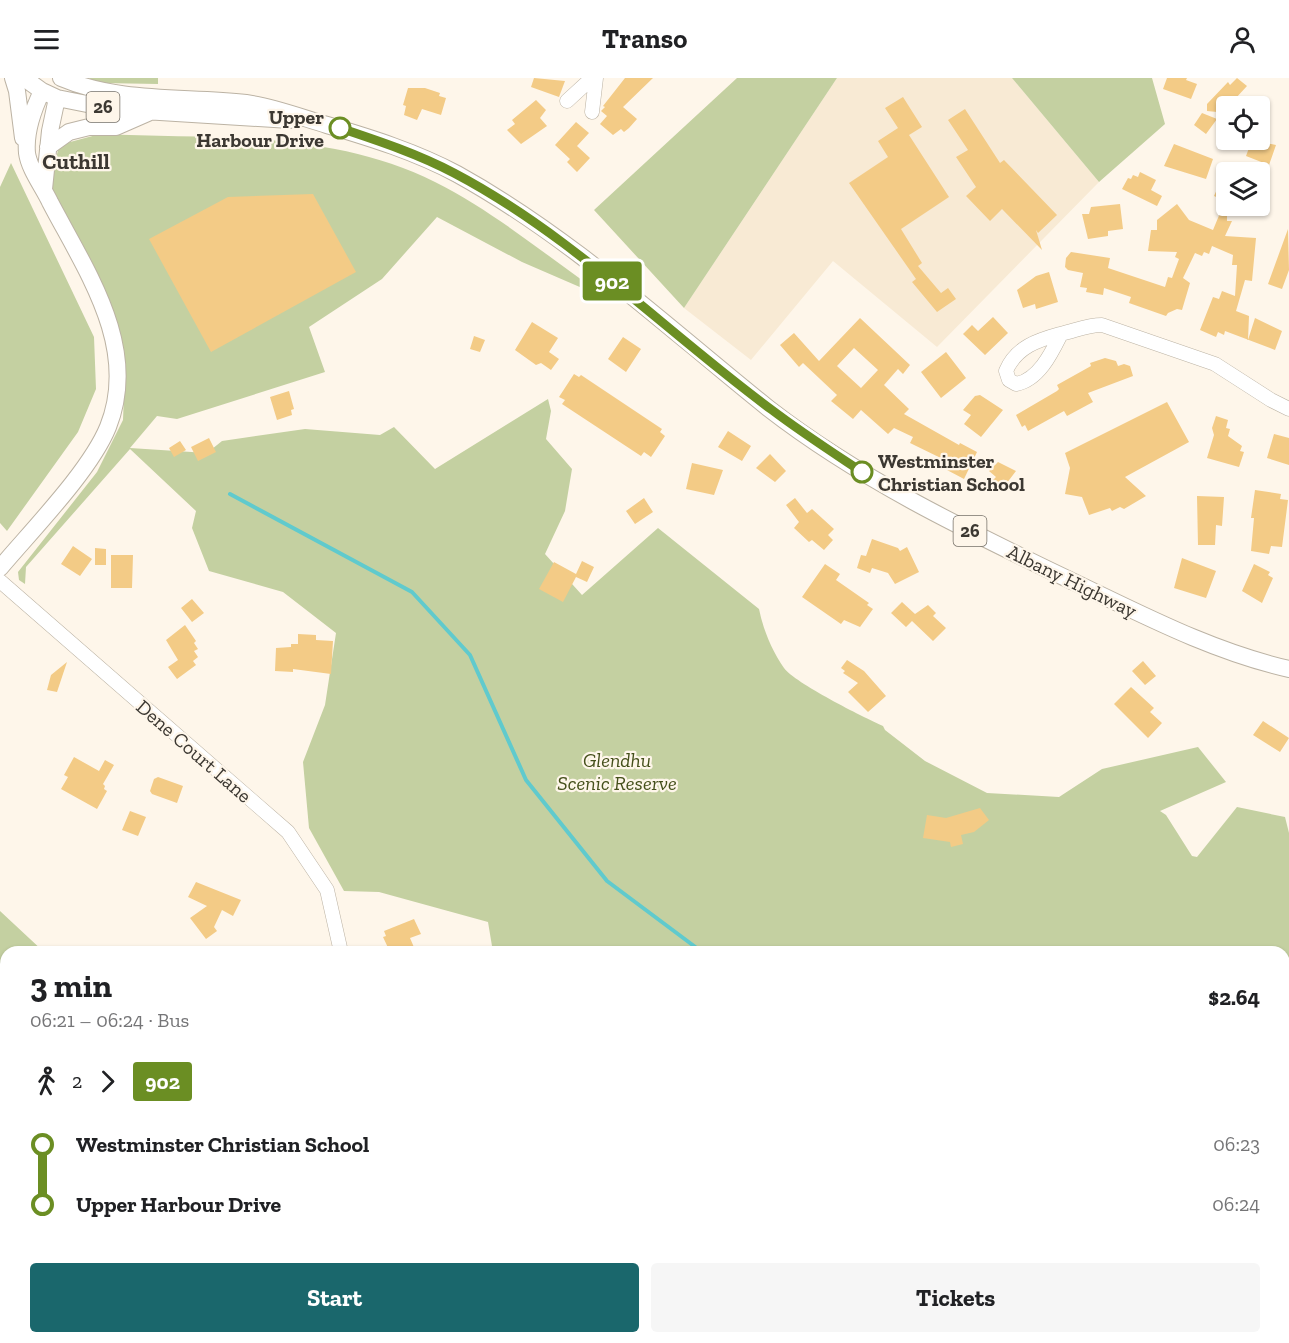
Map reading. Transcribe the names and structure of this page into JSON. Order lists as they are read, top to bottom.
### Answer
{
  "streets": {
    "main road": ["26", "Albany Highway"],
    "street": ["Dene Court Lane"]
  },
  "districts": ["Cuthill"],
  "parks": ["Glendhu Scenic Reserve"],
  "places": ["Upper Harbour Drive", "Westminster Christian School"],
  "lines": ["bus line 902"],
  "page": {
    "header": "Transo",
    "on_map": "902",
    "heading": ["3 min", "06:21 – 06:24 · Bus", "$2.64"],
    "legs": ["2", "902"],
    "list": [
      {
        "name": "Westminster Christian School",
        "value": "06:23"
      },
      {
        "name": "Upper Harbour Drive",
        "value": "06:24"
      }
    ],
    "buttons": ["Start", "Tickets"]
  }
}
